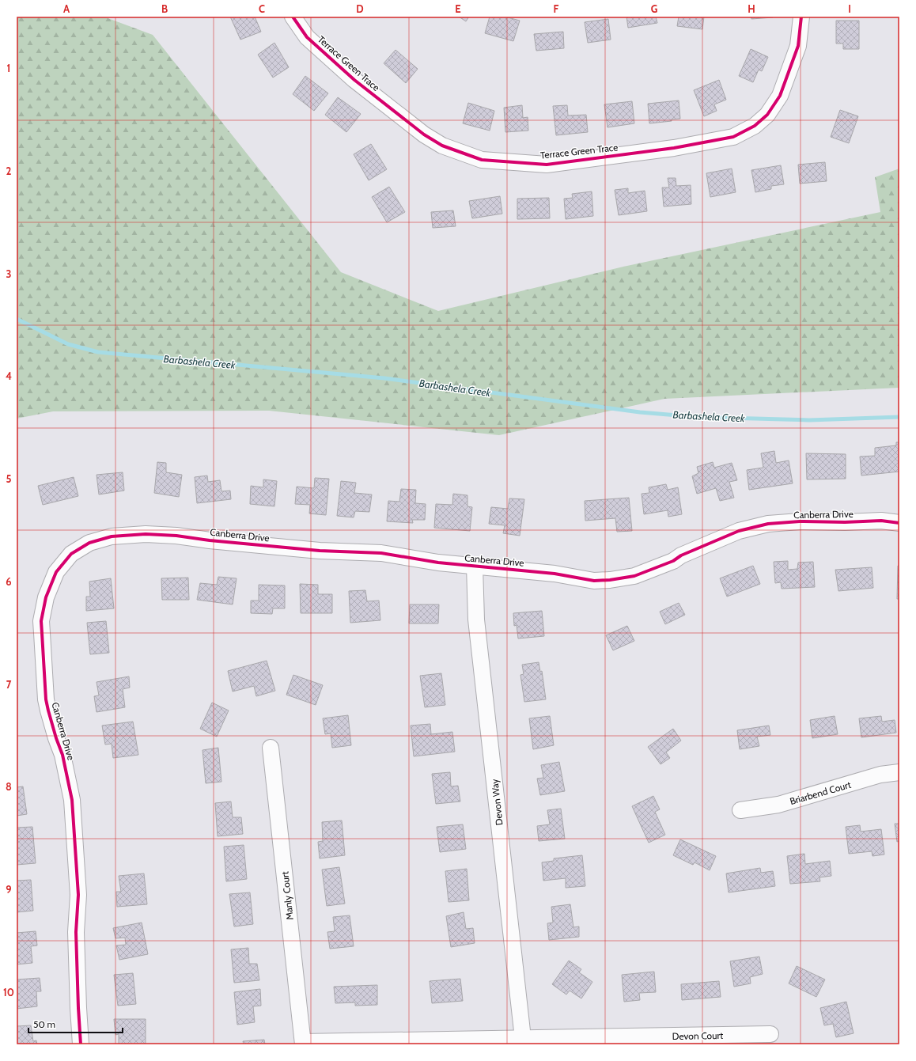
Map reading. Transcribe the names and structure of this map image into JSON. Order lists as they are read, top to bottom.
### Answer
{
  "streets": {
    "street": [
      "Terrace Green Trace",
      "Canberra Drive",
      "Briarbend Court",
      "Devon Way",
      "Manly Court",
      "Devon Court"
    ]
  },
  "crossings": [
    ["Canberra Drive", "Devon Way"],
    ["Devon Way", "Devon Court"],
    ["Manly Court", "Devon Court"]
  ],
  "water": ["Barbashela Creek"],
  "scale_bar": "50 m",
  "grid": {
    "columns": [
      "A",
      "B",
      "C",
      "D",
      "E",
      "F",
      "G",
      "H",
      "I"
    ],
    "rows": [
      "1",
      "2",
      "3",
      "4",
      "5",
      "6",
      "7",
      "8",
      "9",
      "10"
    ]
  }
}
